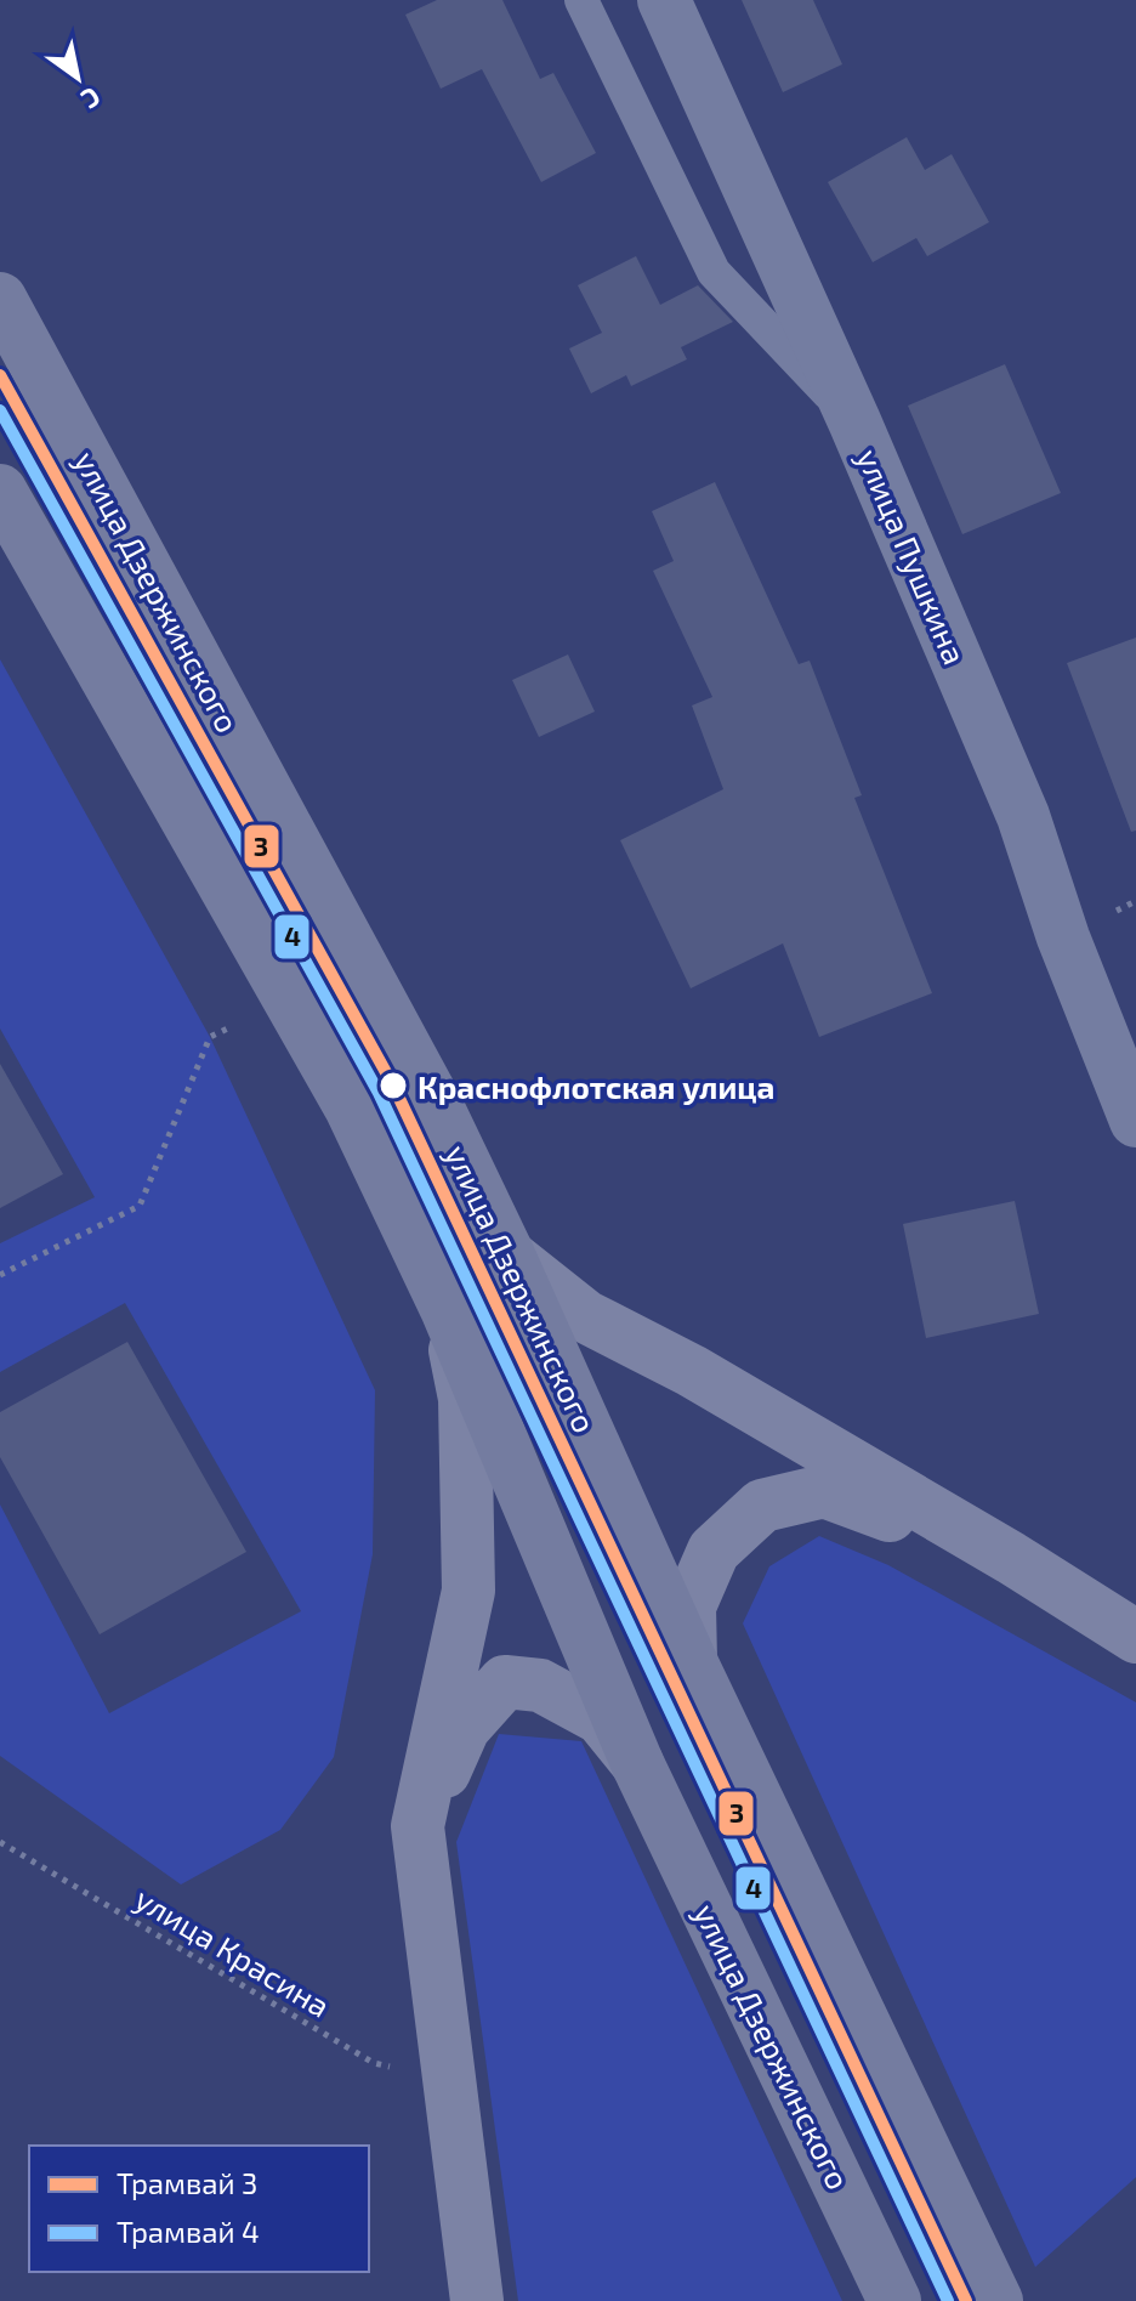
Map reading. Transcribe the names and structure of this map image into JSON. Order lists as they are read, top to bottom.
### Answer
{
  "streets": {
    "main road": ["улица Дзержинского"],
    "street": ["улица Пушкина"],
    "path": ["улица Красина"]
  },
  "places": ["Краснофлотская улица"],
  "lines": ["tram line 3", "tram line 4"],
  "legend": ["Трамвай 3", "Трамвай 4"],
  "north": "bottom right"
}
